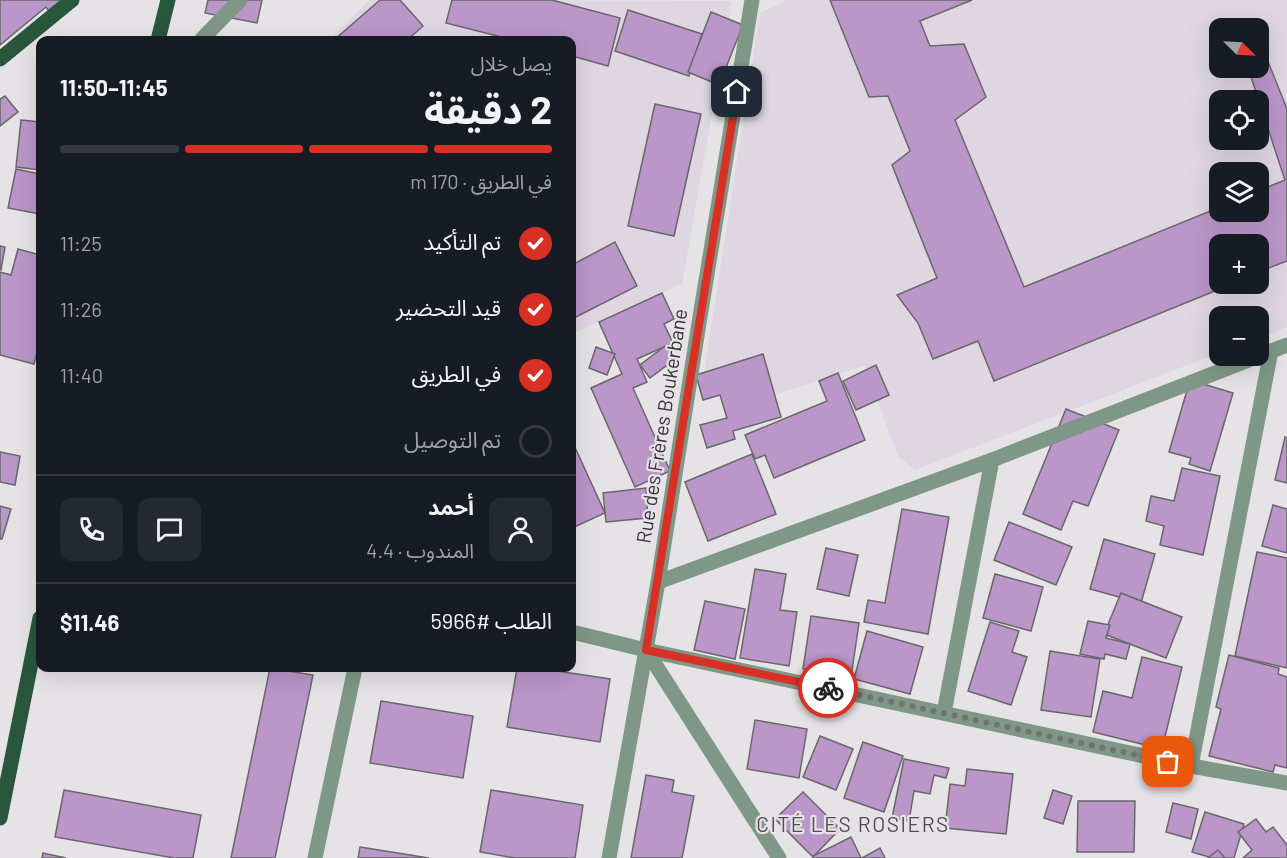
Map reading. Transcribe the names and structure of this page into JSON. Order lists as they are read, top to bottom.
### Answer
{
  "streets": {
    "street": ["Rue des Frères Boukerbane"]
  },
  "districts": ["CITÉ LES ROSIERS"],
  "north": "bottom right",
  "page": {
    "map_buttons": ["+", "−"],
    "heading": ["2 دقيقة", "يصل خلال", "11:45–11:50"],
    "panel": [
      "أحمد",
      "المندوب · 4.4",
      "الطلب #5966",
      "$11.46"
    ],
    "bar": "في الطريق · 170 m",
    "list": [
      ["تم التأكيد", "11:25"],
      ["قيد التحضير", "11:26"],
      ["في الطريق", "11:40"],
      "تم التوصيل"
    ]
  }
}
